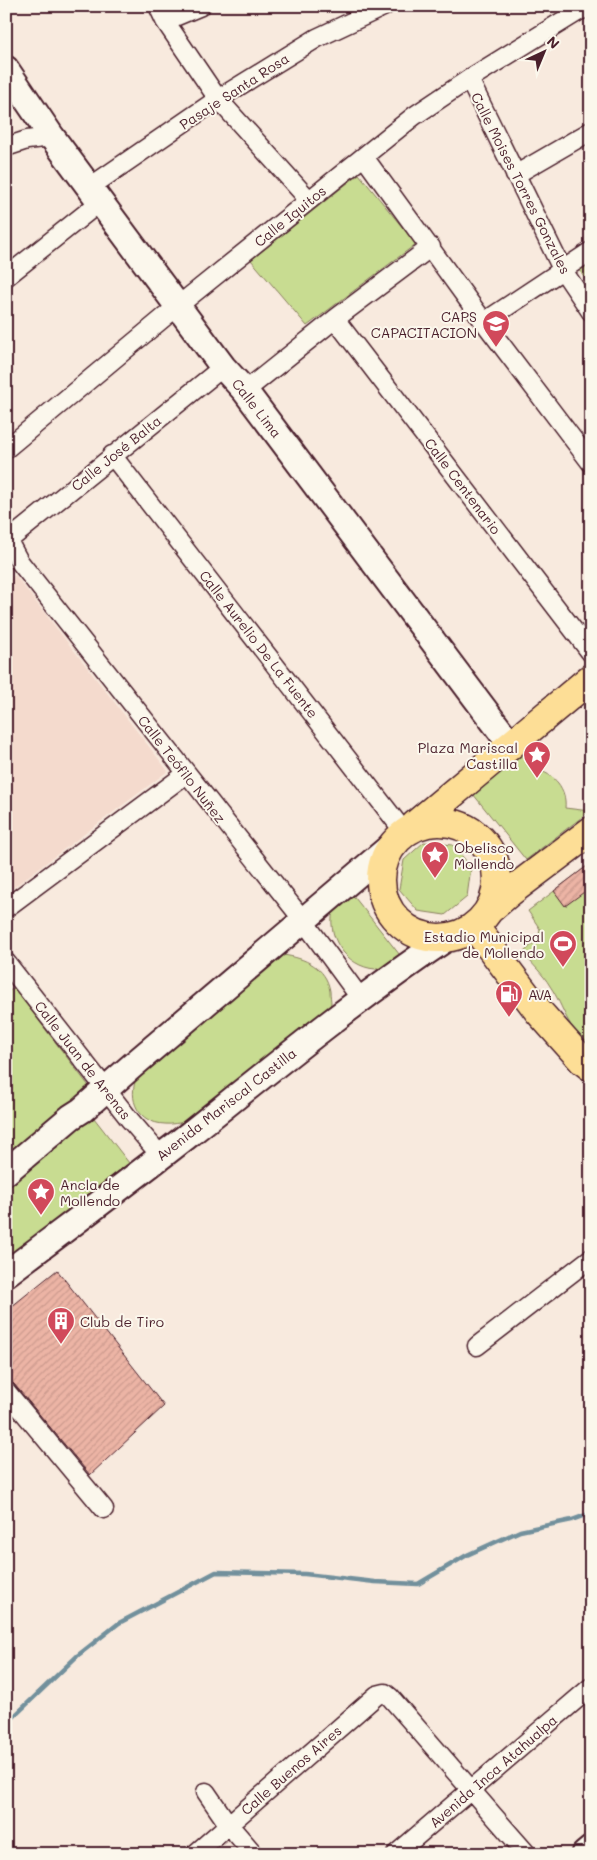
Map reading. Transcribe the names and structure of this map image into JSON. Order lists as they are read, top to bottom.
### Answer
{
  "streets": {
    "street": [
      "Pasaje Santa Rosa",
      "Calle Moises Torres Gonzales",
      "Calle Iquitos",
      "Calle Lima",
      "Calle José Balta",
      "Calle Centenario",
      "Calle Aurelio De La Fuente",
      "Calle Teófilo Nuñez",
      "Calle Juan de Arenas",
      "Avenida Mariscal Castilla",
      "Calle Buenos Aires",
      "Avenida Inca Atahualpa"
    ]
  },
  "crossings": [
    ["Pasaje Santa Rosa", "Calle Lima"],
    ["Calle Moises Torres Gonzales", "Calle Iquitos"],
    ["Calle Iquitos", "Calle Lima"],
    ["Calle Lima", "Calle José Balta"],
    ["Calle José Balta", "Calle Aurelio De La Fuente"],
    ["Calle José Balta", "Calle Teófilo Nuñez"],
    ["Calle Aurelio De La Fuente", "Avenida Mariscal Castilla"],
    ["Calle Teófilo Nuñez", "Avenida Mariscal Castilla"],
    ["Calle Juan de Arenas", "Avenida Mariscal Castilla"],
    ["Calle Buenos Aires", "Avenida Inca Atahualpa"]
  ],
  "places": {
    "school or university": ["CAPS CAPACITACION"],
    "place": ["Plaza Mariscal Castilla", "Obelisco Mollendo", "Ancla de Mollendo"],
    "sports": ["Estadio Municipal de Mollendo"],
    "fuel station": ["AVA"],
    "building": ["Club de Tiro"]
  },
  "north": "top right"
}
